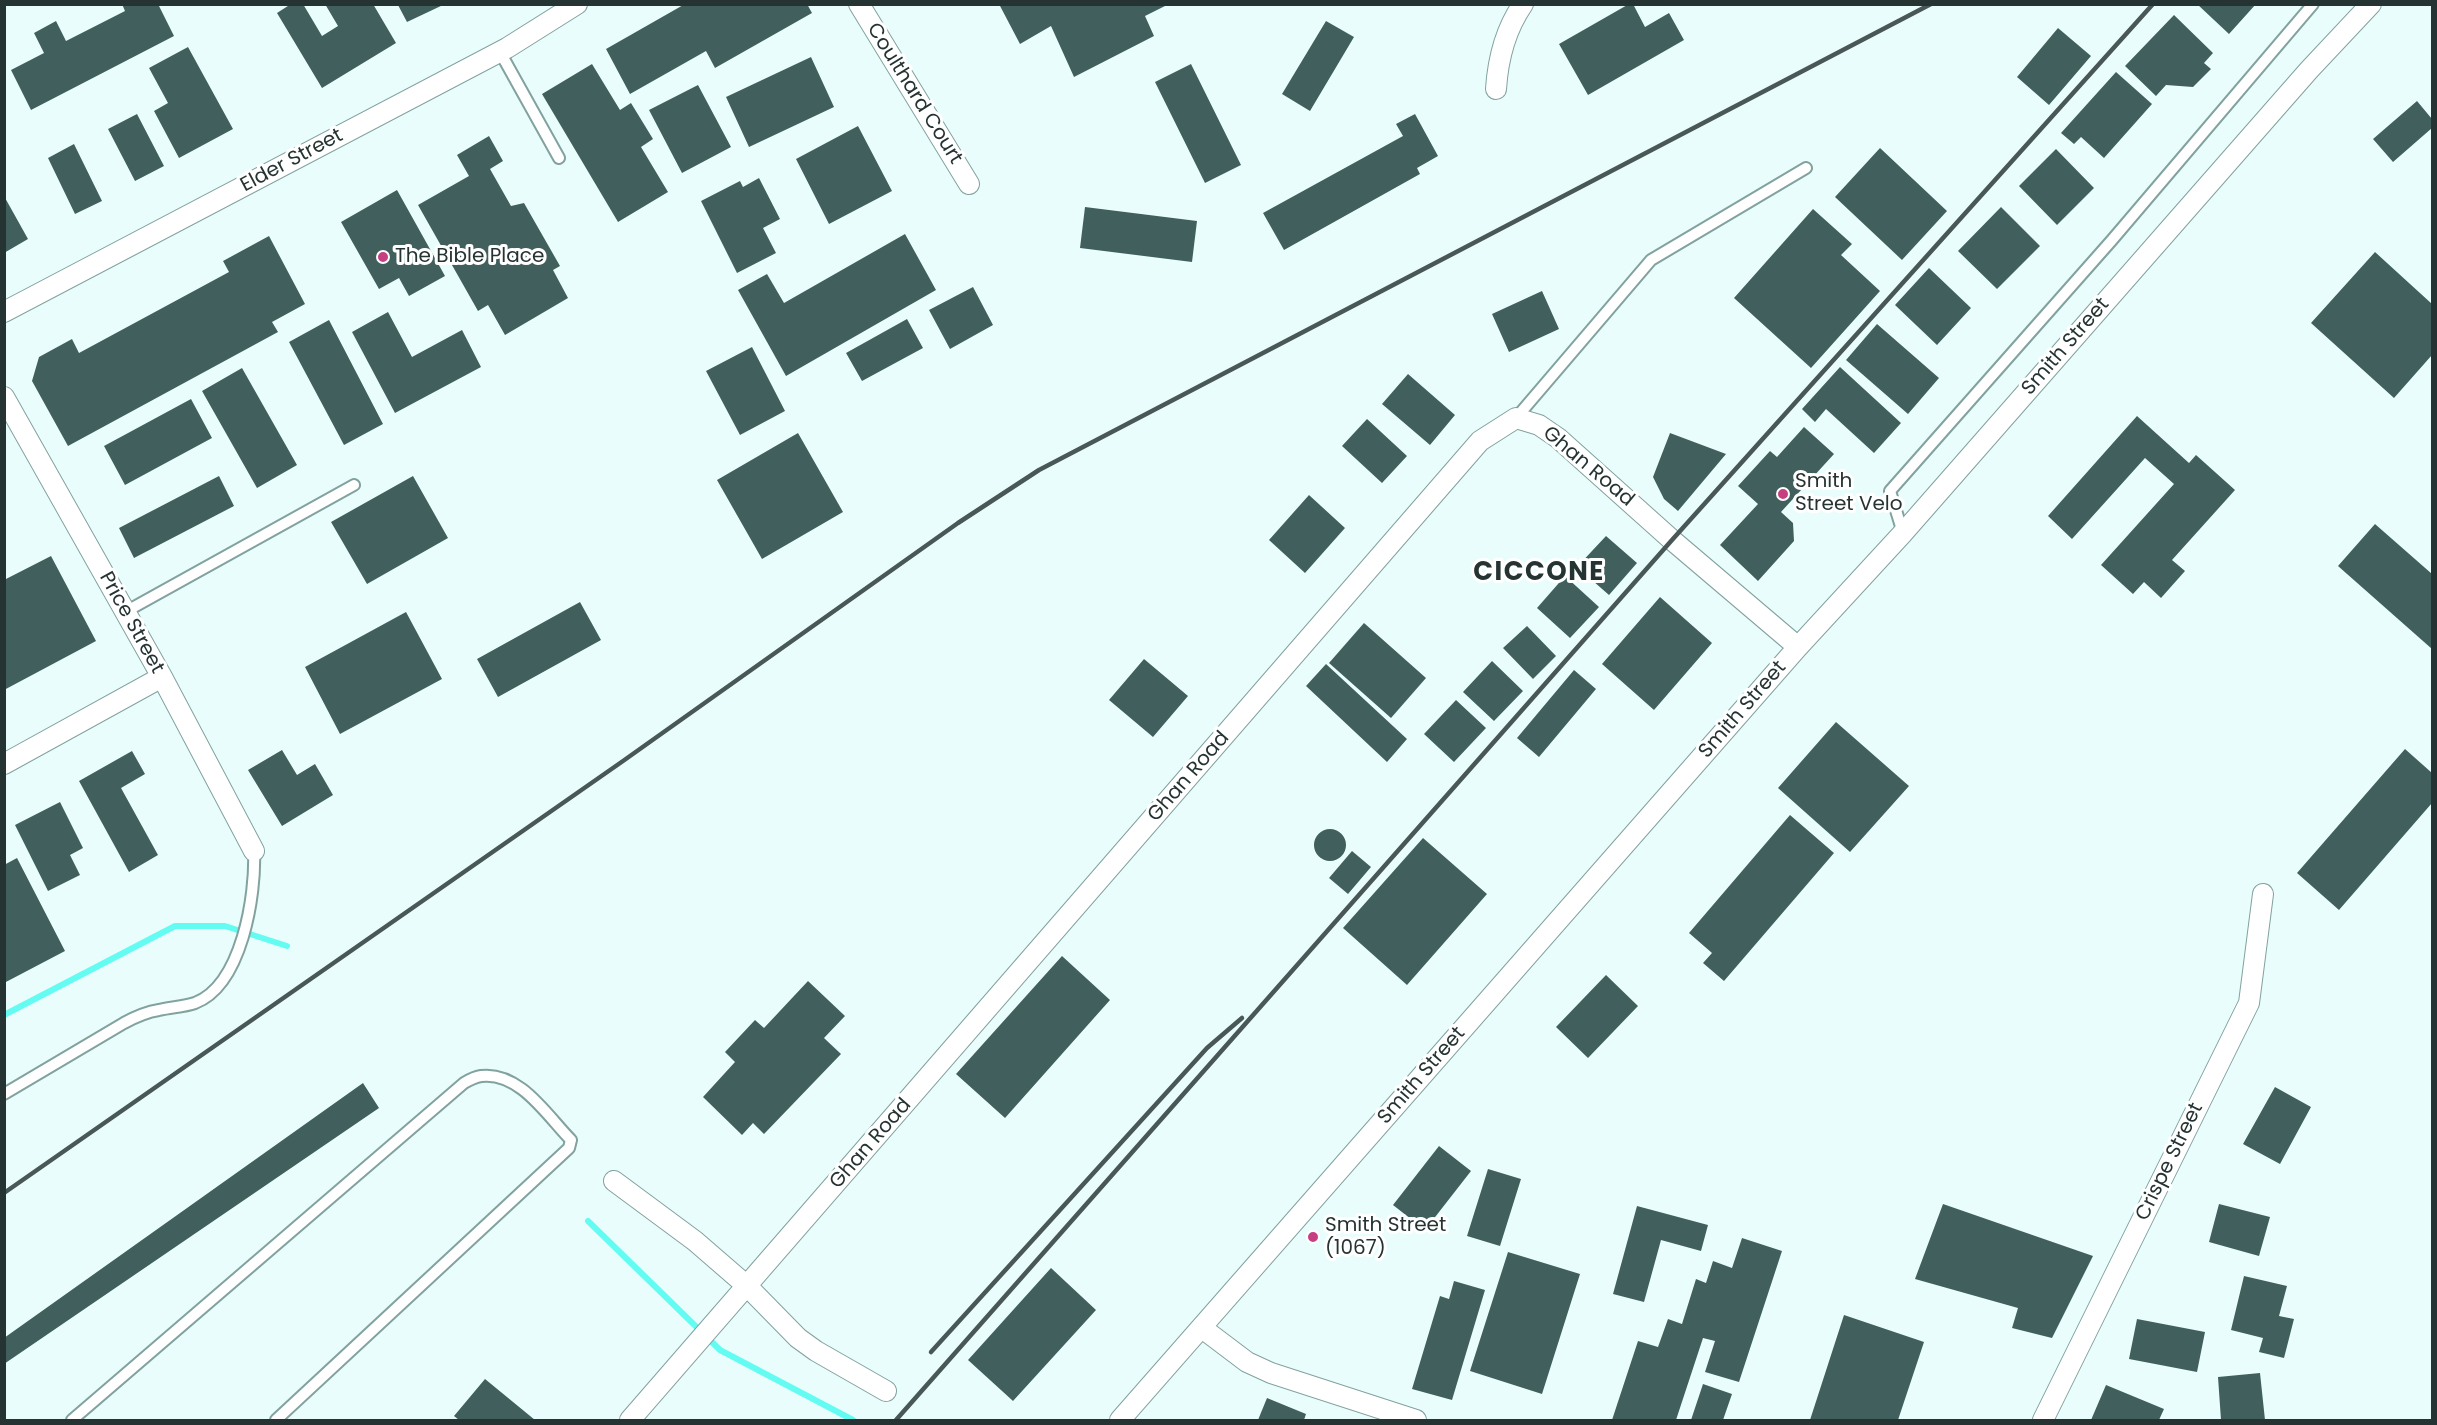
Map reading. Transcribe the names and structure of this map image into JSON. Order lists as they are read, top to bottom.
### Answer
{
  "streets": {
    "street": [
      "Coulthard Court",
      "Elder Street",
      "Smith Street",
      "Ghan Road",
      "Price Street",
      "Crispe Street"
    ]
  },
  "crossings": [
    ["Smith Street", "Ghan Road"]
  ],
  "districts": ["CICCONE"],
  "places": ["The Bible Place", "Smith Street Velo", "Smith Street (1067)"]
}
